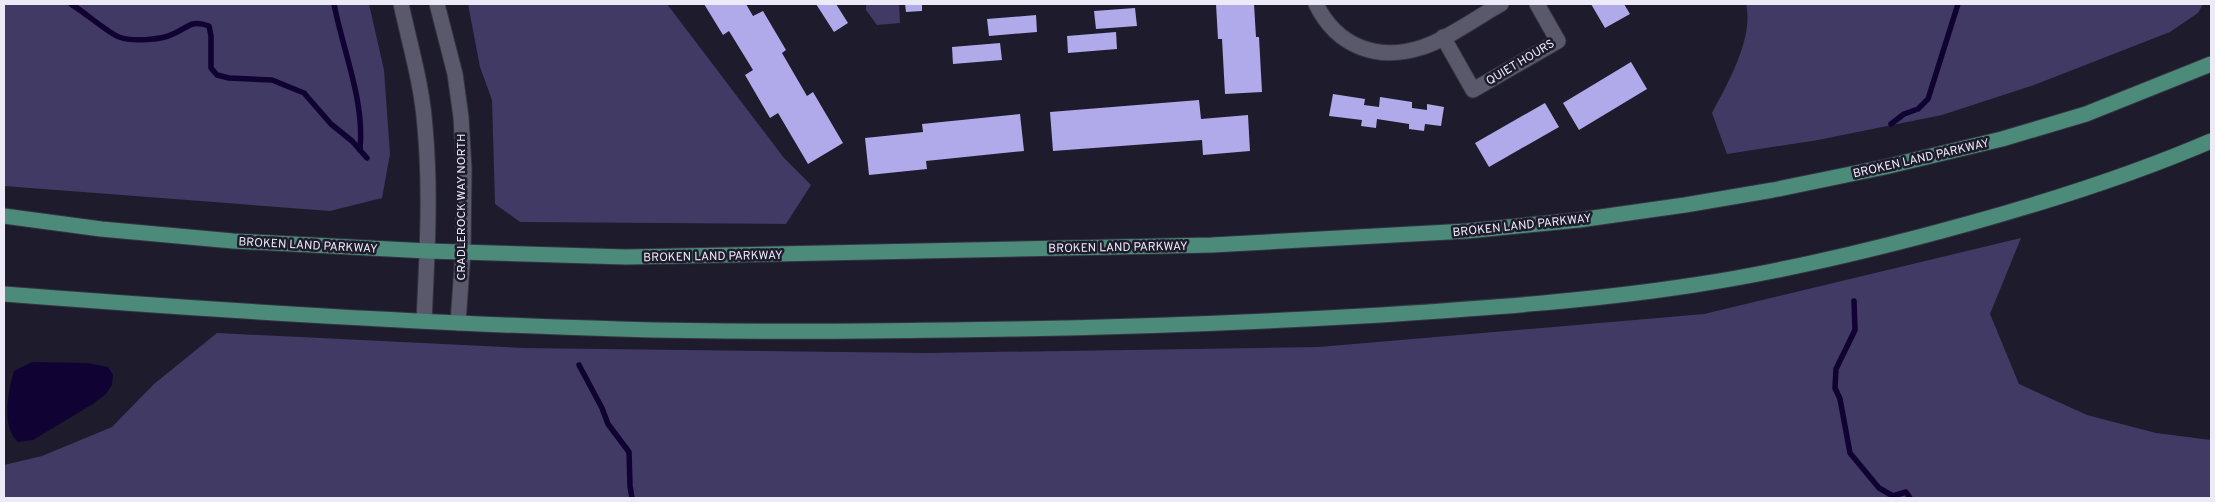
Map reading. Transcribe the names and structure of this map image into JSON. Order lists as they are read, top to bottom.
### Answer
{
  "streets": {
    "main road": ["BROKEN LAND PARKWAY"],
    "street": ["QUIET HOURS", "CRADLEROCK WAY NORTH"]
  },
  "crossings": [
    ["BROKEN LAND PARKWAY", "CRADLEROCK WAY NORTH"]
  ]
}
